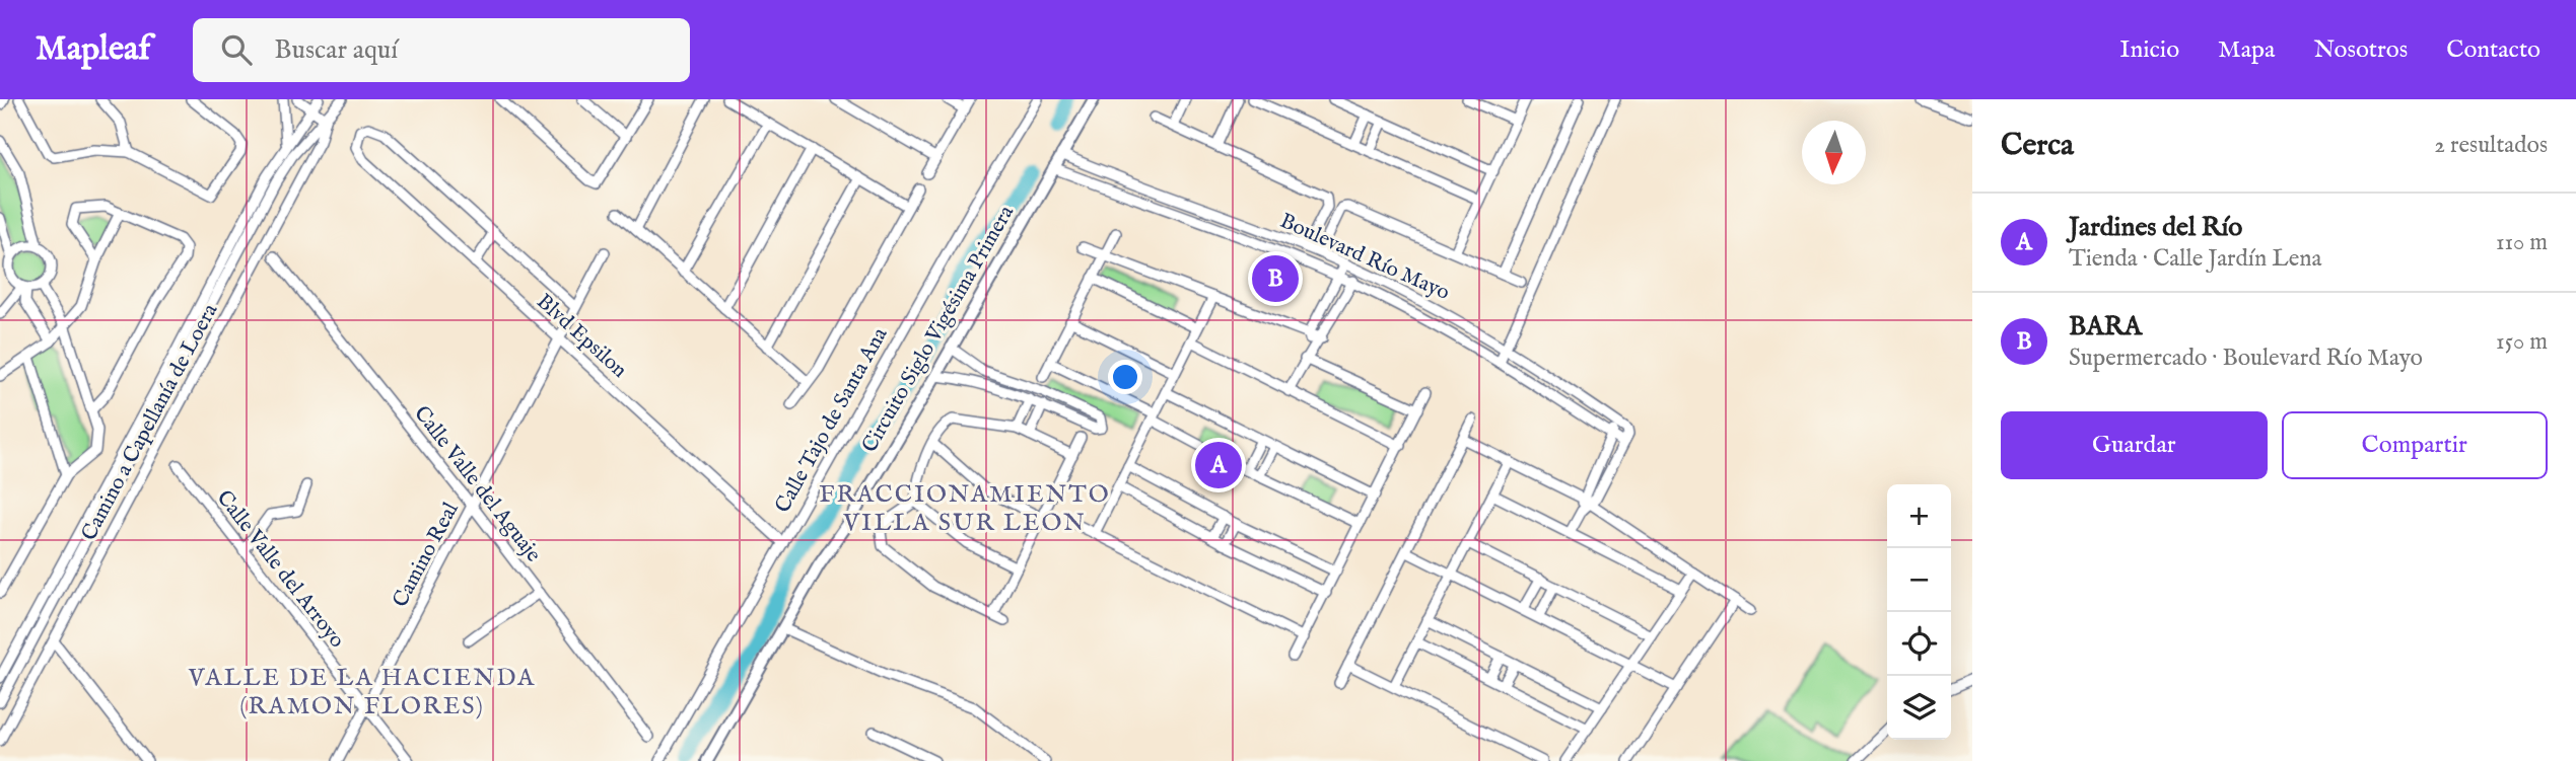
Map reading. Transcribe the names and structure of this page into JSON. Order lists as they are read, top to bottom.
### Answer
{
  "streets": {
    "main road": ["Circuito Siglo Vigésima Primera"],
    "street": [
      "Boulevard Río Mayo",
      "Blvd Epsilon",
      "Calle Tajo de Santa Ana",
      "Camino a Capellanía de Loera",
      "Calle Valle del Aguaje",
      "Camino Real",
      "Calle Valle del Arroyo"
    ]
  },
  "crossings": [
    ["Boulevard Río Mayo", "Circuito Siglo Vigésima Primera"],
    ["Blvd Epsilon", "Calle Tajo de Santa Ana"],
    ["Blvd Epsilon", "Camino Real"],
    ["Calle Valle del Aguaje", "Camino Real"],
    ["Camino Real", "Calle Valle del Arroyo"]
  ],
  "districts": ["FRACCIONAMIENTO VILLA SUR LEON", "VALLE DE LA HACIENDA (RAMON FLORES)"],
  "north": "bottom",
  "page": {
    "header": "Mapleaf",
    "search": "Buscar aquí",
    "nav": [
      "Inicio",
      "Mapa",
      "Nosotros",
      "Contacto"
    ],
    "heading": ["Cerca", "2 resultados"],
    "list": [
      {
        "mark": "A",
        "name": "Jardines del Río",
        "note": "Tienda · Calle Jardín Lena",
        "value": "110 m"
      },
      {
        "mark": "B",
        "name": "BARA",
        "note": "Supermercado · Boulevard Río Mayo",
        "value": "150 m"
      }
    ],
    "pins": ["B", "A"],
    "buttons": ["Guardar", "Compartir"],
    "map_buttons": ["+", "−"]
  }
}
